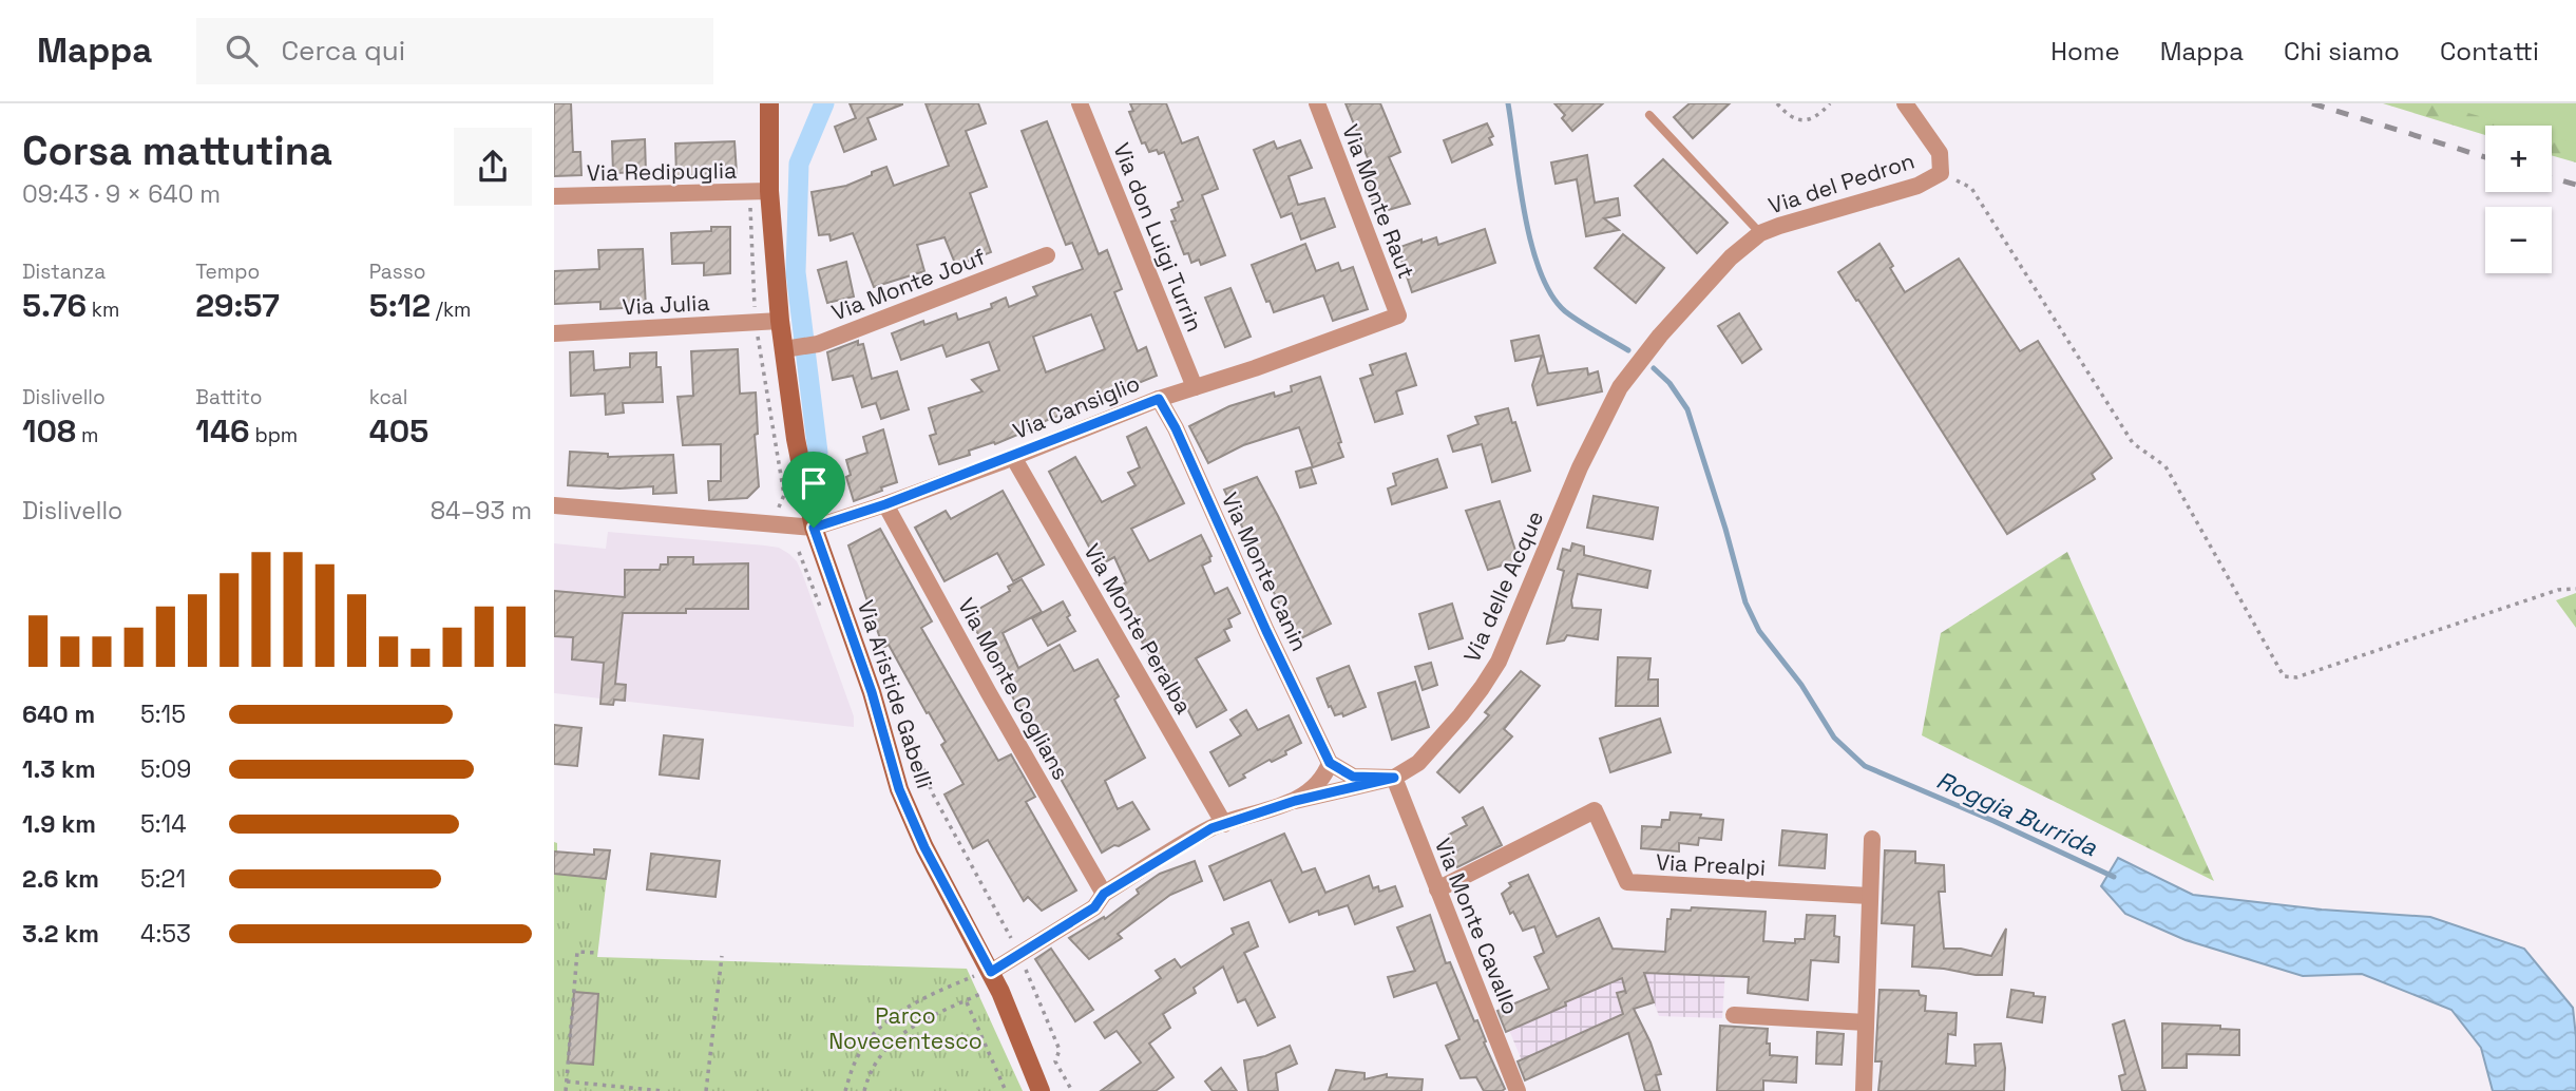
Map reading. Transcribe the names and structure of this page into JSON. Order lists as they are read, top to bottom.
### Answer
{
  "streets": {
    "main road": ["Via Aristide Gabelli"],
    "street": [
      "Via Redipuglia",
      "Via del Pedron",
      "Via Monte Raut",
      "Via don Luigi Turrin",
      "Via Monte Jouf",
      "Via Julia",
      "Via Cansiglio",
      "Via Monte Canin",
      "Via delle Acque",
      "Via Monte Peralba",
      "Via Monte Coglians",
      "Via Prealpi",
      "Via Monte Cavallo"
    ]
  },
  "crossings": [
    ["Via Redipuglia", "Via Aristide Gabelli"],
    ["Via del Pedron", "Via delle Acque"],
    ["Via Monte Raut", "Via Cansiglio"],
    ["Via don Luigi Turrin", "Via Cansiglio"],
    ["Via Monte Jouf", "Via Aristide Gabelli"],
    ["Via Julia", "Via Aristide Gabelli"],
    ["Via Cansiglio", "Via Monte Canin"],
    ["Via Cansiglio", "Via Monte Peralba"],
    ["Via Cansiglio", "Via Monte Coglians"],
    ["Via Cansiglio", "Via Aristide Gabelli"],
    ["Via Monte Canin", "Via delle Acque"],
    ["Via delle Acque", "Via Monte Peralba"],
    ["Via delle Acque", "Via Monte Coglians"],
    ["Via delle Acque", "Via Aristide Gabelli"],
    ["Via delle Acque", "Via Monte Cavallo"],
    ["Via Prealpi", "Via Monte Cavallo"]
  ],
  "water": ["Roggia Burrida"],
  "parks": ["Parco Novecentesco"],
  "page": {
    "header": "Mappa",
    "search": "Cerca qui",
    "nav": [
      "Home",
      "Mappa",
      "Chi siamo",
      "Contatti"
    ],
    "heading": ["Corsa mattutina", "09:43 · 9 × 640 m"],
    "map_buttons": ["+", "−"],
    "stats": [
      ["Distanza", "5.76 km"],
      ["Tempo", "29:57"],
      ["Passo", "5:12 /km"],
      ["Dislivello", "108 m"],
      ["Battito", "146 bpm"],
      ["kcal", "405"]
    ],
    "chart": ["Dislivello", "84–93 m"],
    "list": [
      {
        "name": "640 m",
        "note": "5:15"
      },
      {
        "name": "1.3 km",
        "note": "5:09"
      },
      {
        "name": "1.9 km",
        "note": "5:14"
      },
      {
        "name": "2.6 km",
        "note": "5:21"
      },
      {
        "name": "3.2 km",
        "note": "4:53"
      }
    ]
  }
}
